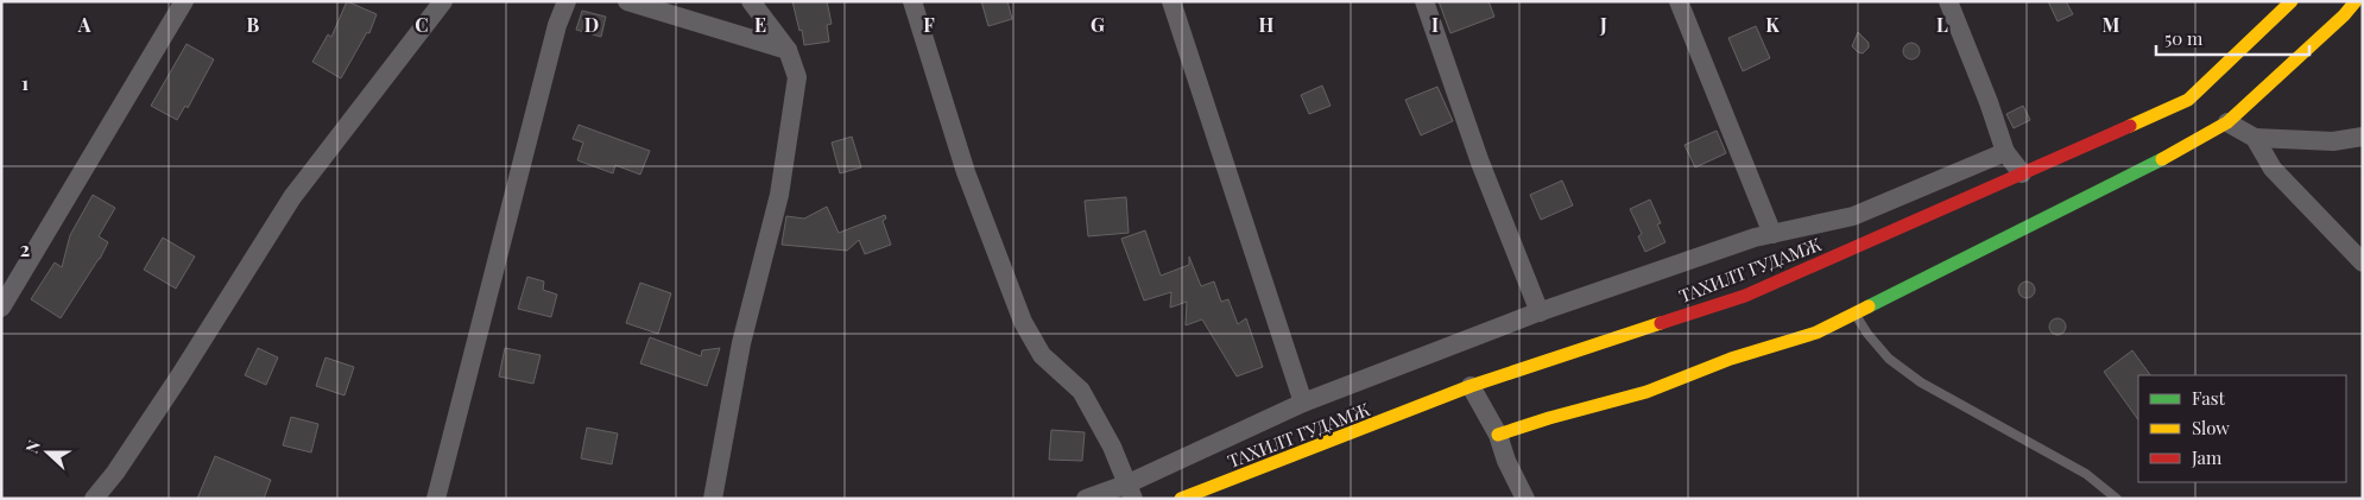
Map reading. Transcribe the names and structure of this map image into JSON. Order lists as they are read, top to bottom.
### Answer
{
  "streets": {
    "main road": ["ТАХИЛТ ГУДАМЖ"]
  },
  "legend": ["Fast", "Slow", "Jam"],
  "scale_bar": "50 m",
  "north": "left",
  "grid": {
    "columns": [
      "A",
      "B",
      "C",
      "D",
      "E",
      "F",
      "G",
      "H",
      "I",
      "J",
      "K",
      "L",
      "M"
    ],
    "rows": ["1", "2"]
  }
}
